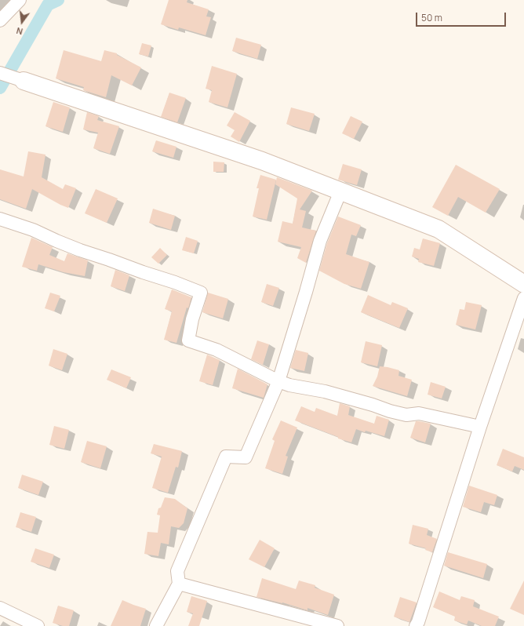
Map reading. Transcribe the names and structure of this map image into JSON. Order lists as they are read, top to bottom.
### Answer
{
  "scale_bar": "50 m",
  "north": "bottom"
}
